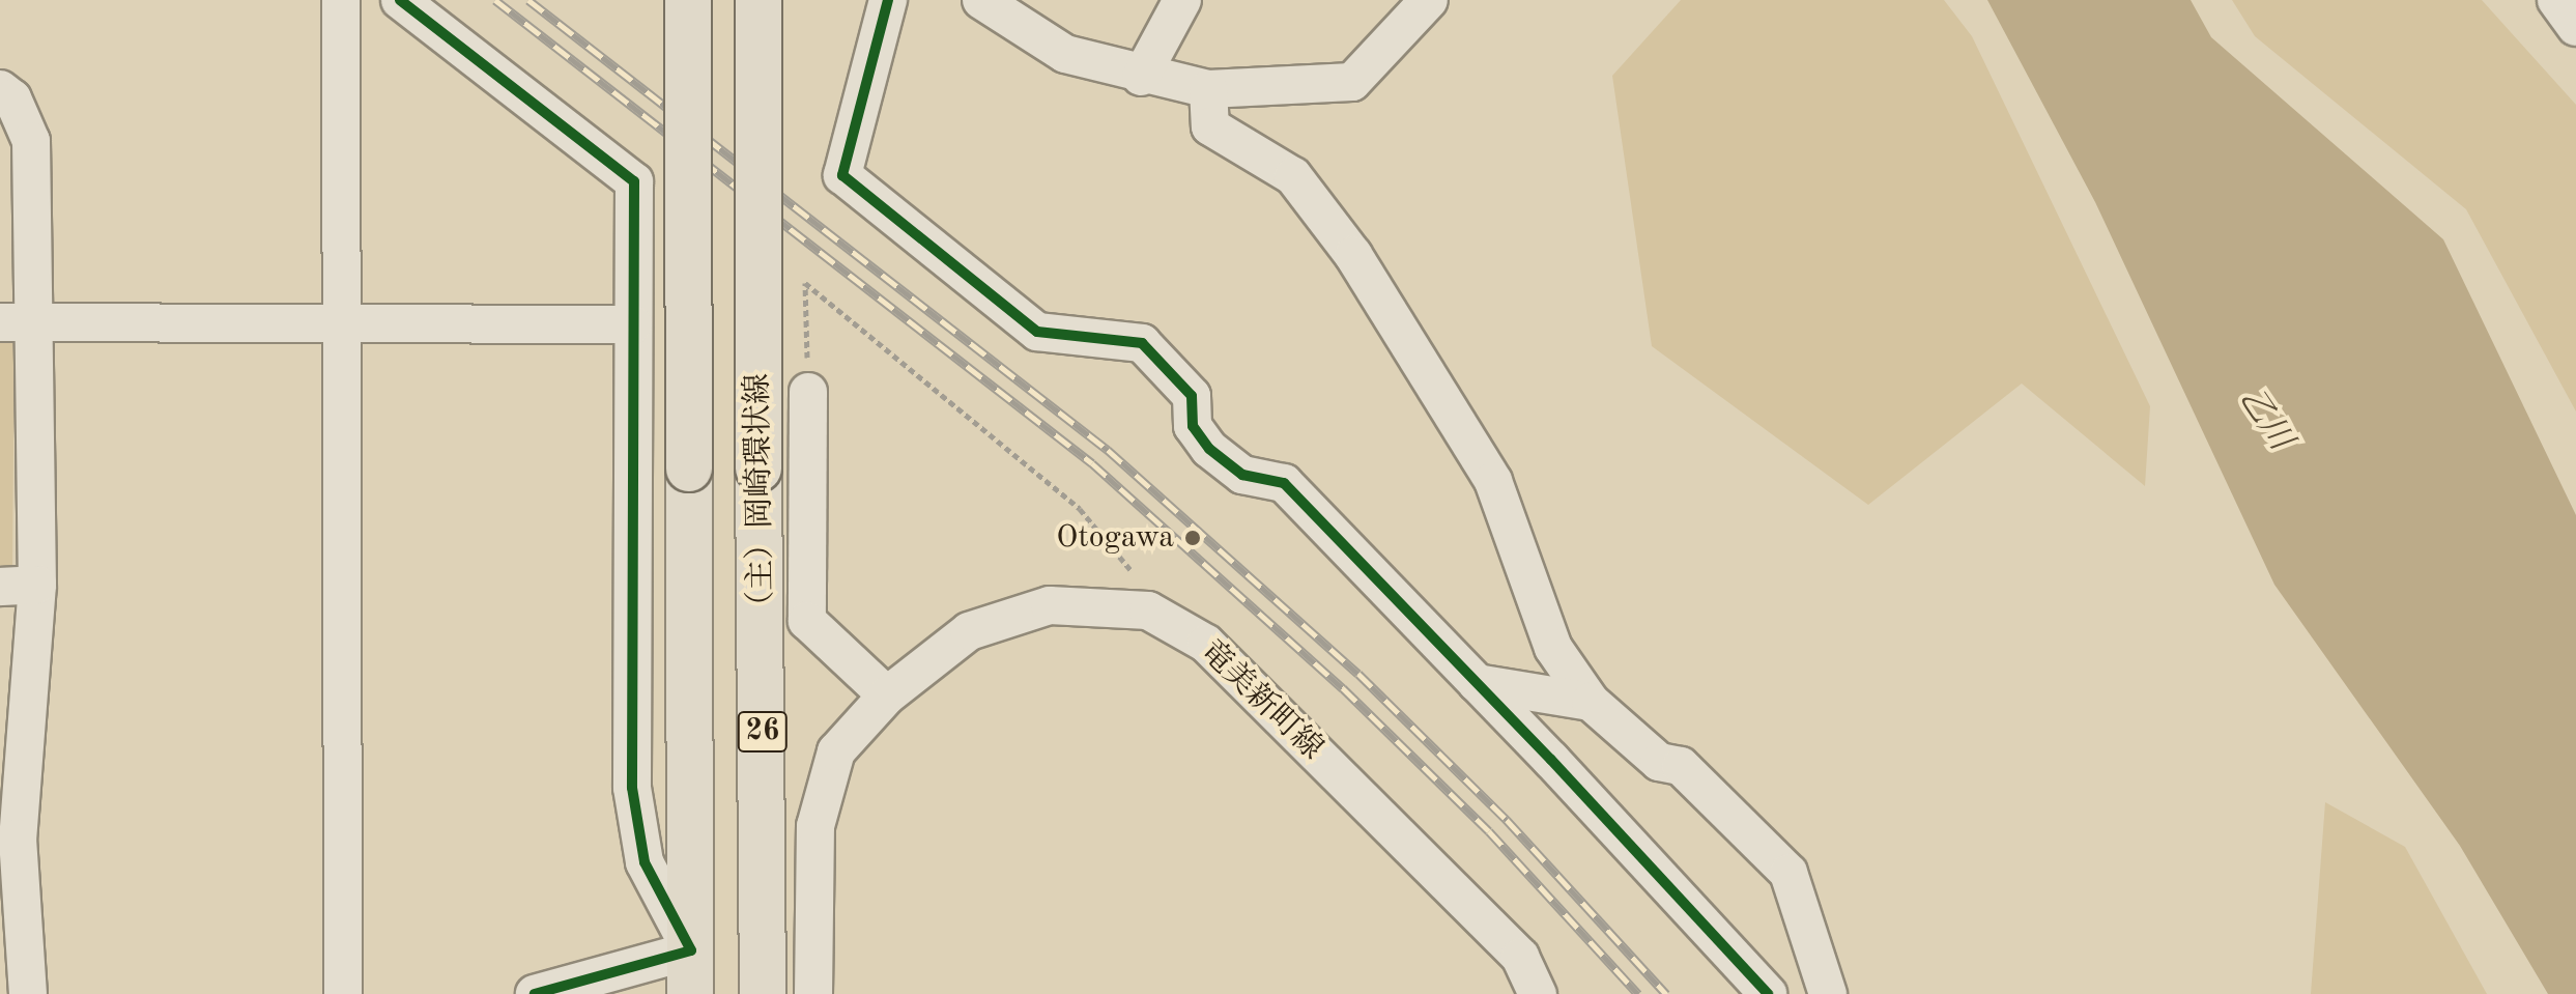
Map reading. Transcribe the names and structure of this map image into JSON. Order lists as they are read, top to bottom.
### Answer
{
  "streets": {
    "main road": ["（主）岡崎環状線", "26"],
    "street": ["竜美新町線"]
  },
  "water": ["乙川"],
  "places": ["Otogawa"]
}
